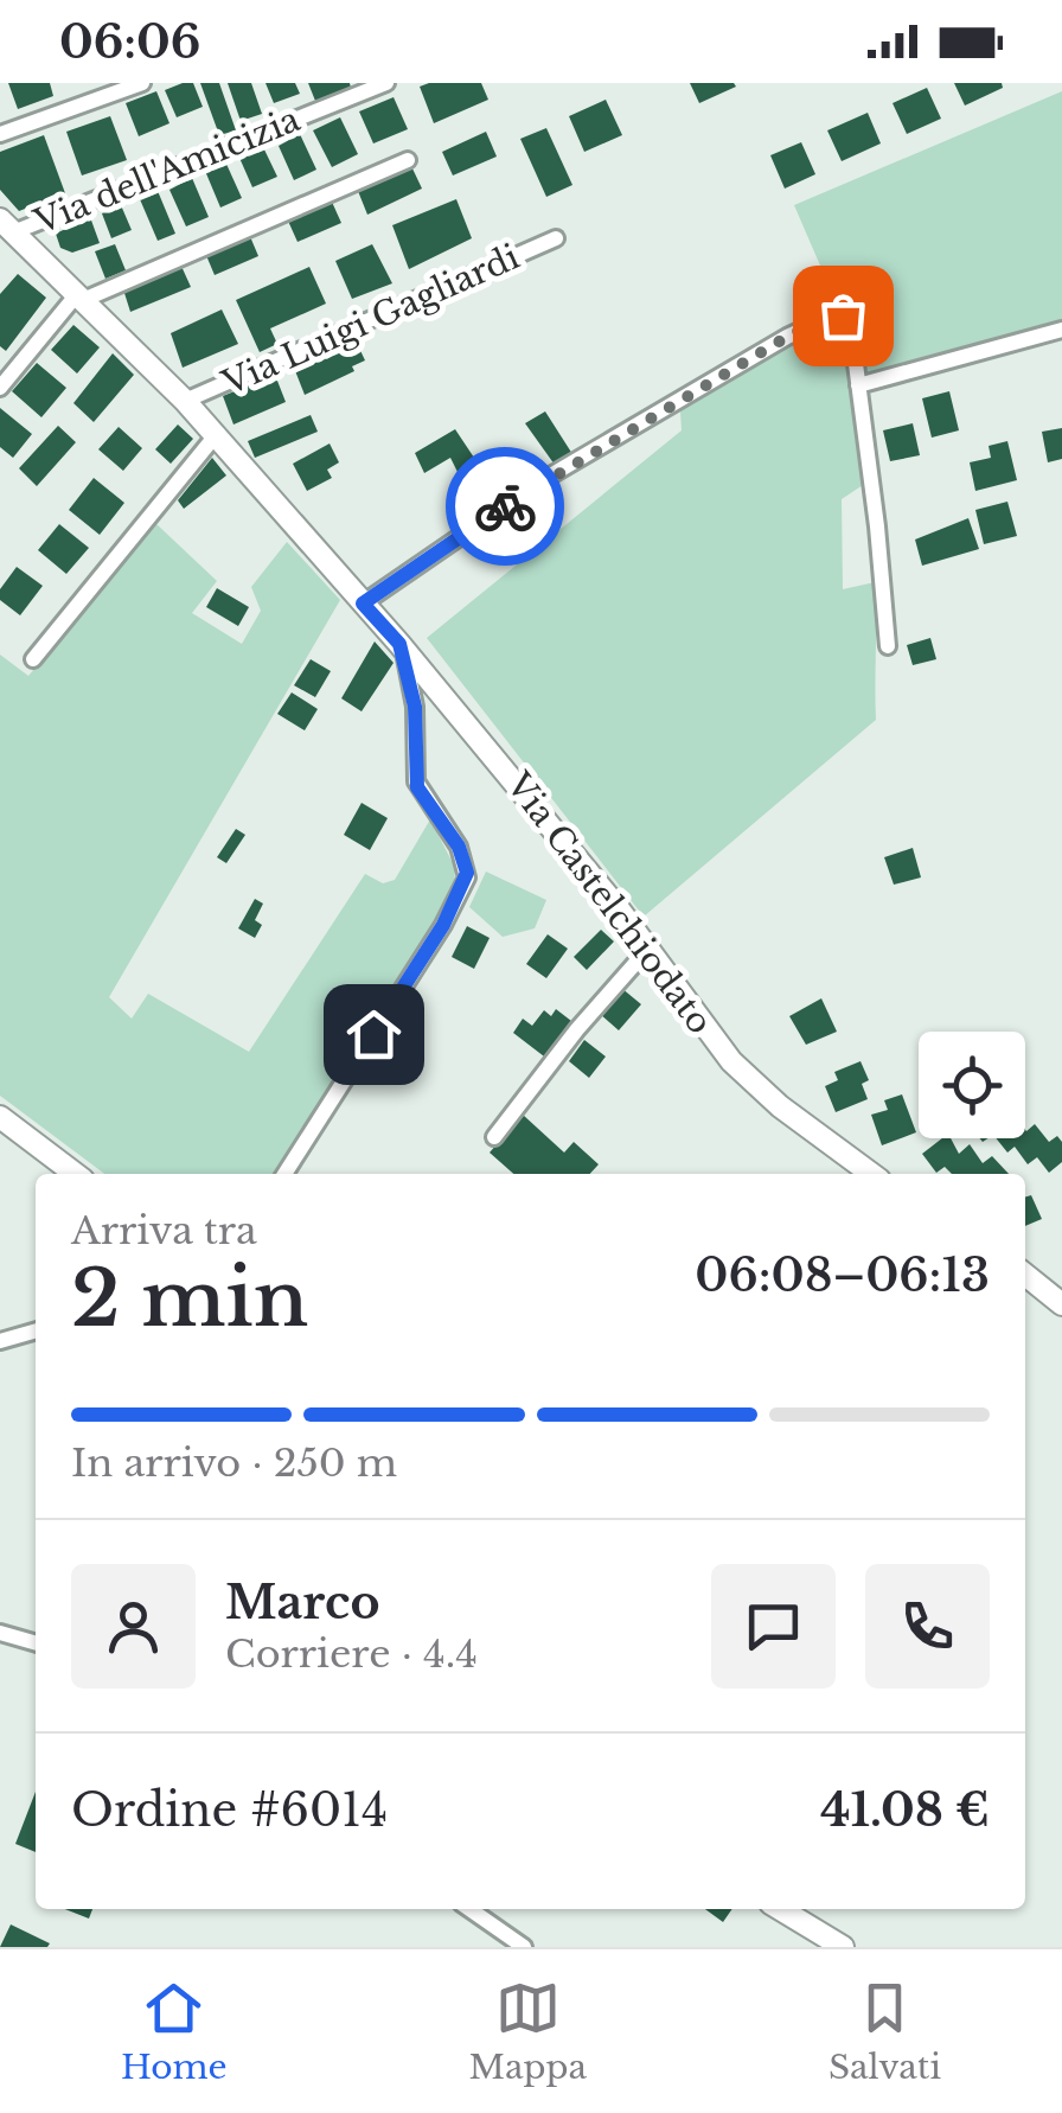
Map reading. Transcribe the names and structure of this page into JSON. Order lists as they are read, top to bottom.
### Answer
{
  "streets": {
    "street": ["Via dell'Amicizia", "Via Luigi Gagliardi", "Via Castelchiodato"]
  },
  "crossings": [
    ["Via dell'Amicizia", "Via Castelchiodato"],
    ["Via Luigi Gagliardi", "Via Castelchiodato"]
  ],
  "page": {
    "status": "06:06",
    "heading": ["2 min", "Arriva tra", "06:08–06:13"],
    "panel": [
      "Marco",
      "Corriere · 4.4",
      "Ordine #6014",
      "41.08 €"
    ],
    "bar": "In arrivo · 250 m",
    "tabs": ["Home", "Mappa", "Salvati"]
  }
}
